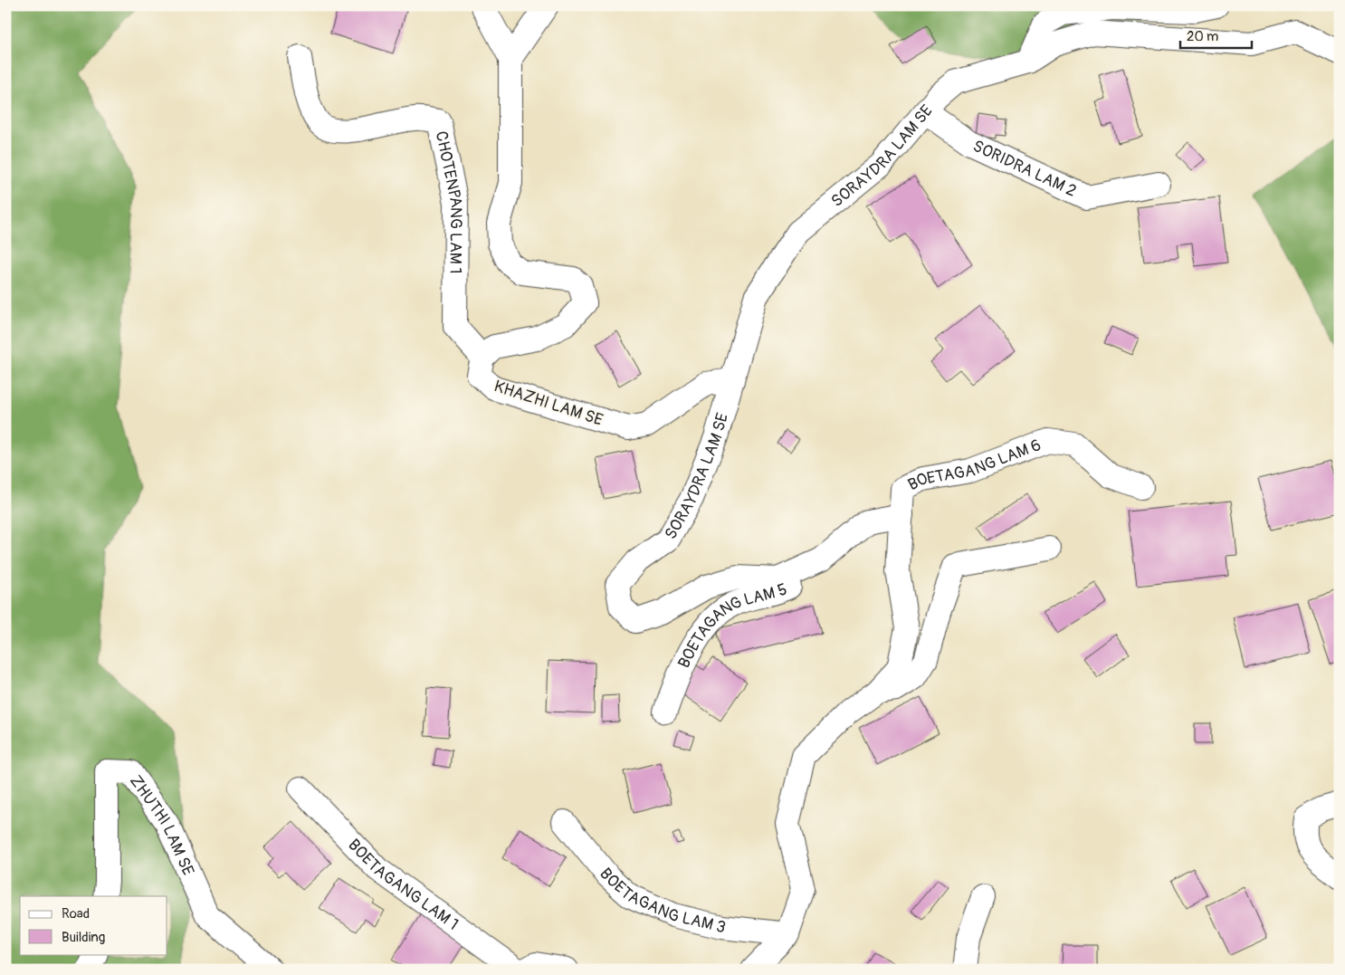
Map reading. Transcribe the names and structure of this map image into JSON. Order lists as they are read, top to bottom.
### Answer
{
  "streets": {
    "street": [
      "SORAYDRA LAM SE",
      "SORIDRA LAM 2",
      "CHOTENPANG LAM 1",
      "KHAZHI LAM SE",
      "BOETAGANG LAM 6",
      "BOETAGANG LAM 5",
      "ZHUTHI LAM SE",
      "BOETAGANG LAM 1",
      "BOETAGANG LAM 3"
    ]
  },
  "crossings": [
    ["SORAYDRA LAM SE", "SORIDRA LAM 2"],
    ["SORAYDRA LAM SE", "KHAZHI LAM SE"],
    ["SORAYDRA LAM SE", "BOETAGANG LAM 6"],
    ["SORAYDRA LAM SE", "BOETAGANG LAM 5"],
    ["CHOTENPANG LAM 1", "KHAZHI LAM SE"]
  ],
  "legend": ["Road", "Building"],
  "scale_bar": "20 m"
}
